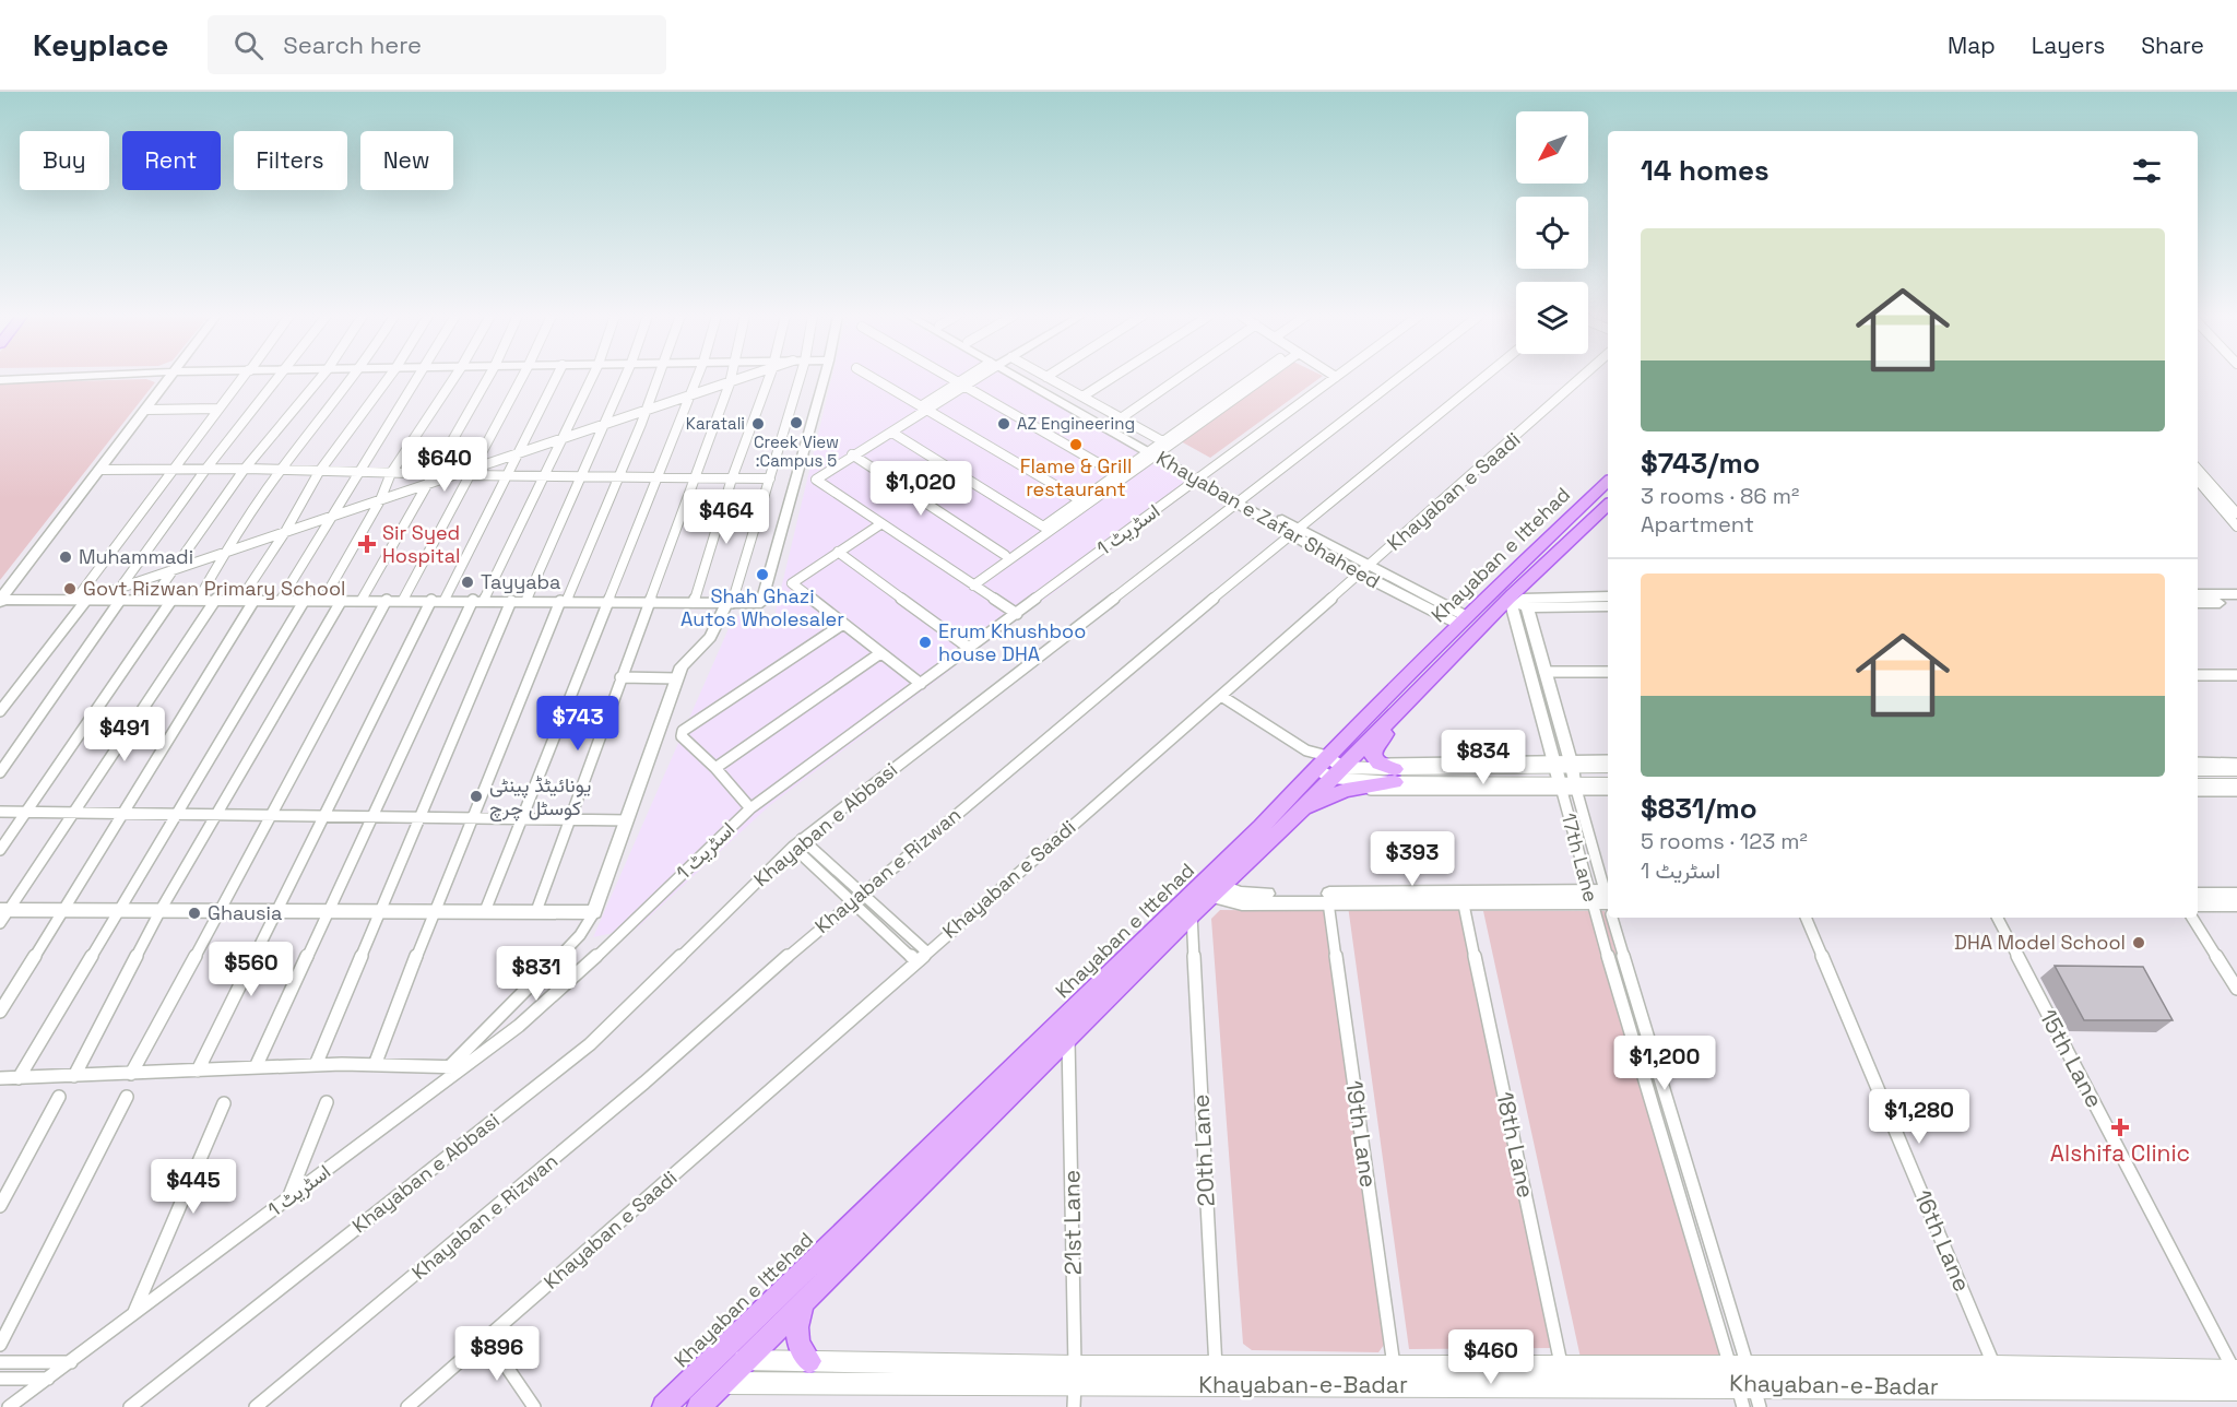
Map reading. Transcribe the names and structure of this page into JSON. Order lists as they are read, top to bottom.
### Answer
{
  "streets": {
    "main road": ["Khayaban e Ittehad", "Khayaban-e-Badar"],
    "street": [
      "Khayaban e Saadi",
      "Khayaban e Zafar Shaheed",
      "اسٹریٹ 1",
      "Khayaban e Abbasi",
      "17th Lane",
      "Khayaban e Rizwan",
      "15th Lane",
      "19th Lane",
      "18th Lane",
      "20th Lane",
      "21st Lane",
      "16th Lane"
    ]
  },
  "crossings": [
    ["Khayaban e Saadi", "Khayaban e Zafar Shaheed"],
    ["Khayaban e Zafar Shaheed", "اسٹریٹ 1"],
    ["Khayaban e Zafar Shaheed", "Khayaban e Ittehad"],
    ["Khayaban e Zafar Shaheed", "Khayaban e Abbasi"],
    ["Khayaban e Zafar Shaheed", "Khayaban e Rizwan"],
    ["Khayaban e Ittehad", "17th Lane"],
    ["Khayaban e Ittehad", "20th Lane"],
    ["Khayaban e Ittehad", "21st Lane"],
    ["Khayaban e Ittehad", "Khayaban-e-Badar"],
    ["17th Lane", "Khayaban-e-Badar"],
    ["15th Lane", "Khayaban-e-Badar"],
    ["19th Lane", "Khayaban-e-Badar"],
    ["18th Lane", "Khayaban-e-Badar"],
    ["20th Lane", "Khayaban-e-Badar"],
    ["21st Lane", "Khayaban-e-Badar"],
    ["16th Lane", "Khayaban-e-Badar"]
  ],
  "places": {
    "other": [
      "Creek View :Campus 5",
      "Karatali",
      "AZ Engineering",
      "Flame & Grill restaurant",
      "Muhammadi",
      "Shah Ghazi Autos Wholesaler",
      "Tayyaba",
      "Govt Rizwan Primary School",
      "Erum Khushboo house DHA",
      "یونائیٹڈ پینٹی کوسٹل چرچ",
      "Ghausia",
      "DHA Model School"
    ],
    "health": ["Sir Syed Hospital", "Alshifa Clinic"]
  },
  "north": "bottom left",
  "page": {
    "header": "Keyplace",
    "search": "Search here",
    "nav": ["Map", "Layers", "Share"],
    "chip": [
      "Buy",
      "Rent",
      "Filters",
      "New"
    ],
    "heading": "14 homes",
    "list": [
      {
        "name": "$743/mo",
        "note": "3 rooms · 86 m² · Apartment"
      },
      {
        "name": "$831/mo",
        "note": "5 rooms · 123 m² · اسٹریٹ 1"
      }
    ],
    "price": [
      "$640",
      "$1,020",
      "$464",
      "$743",
      "$491",
      "$834",
      "$393",
      "$560",
      "$831",
      "$1,200",
      "$1,280",
      "$445",
      "$896",
      "$460"
    ]
  }
}
